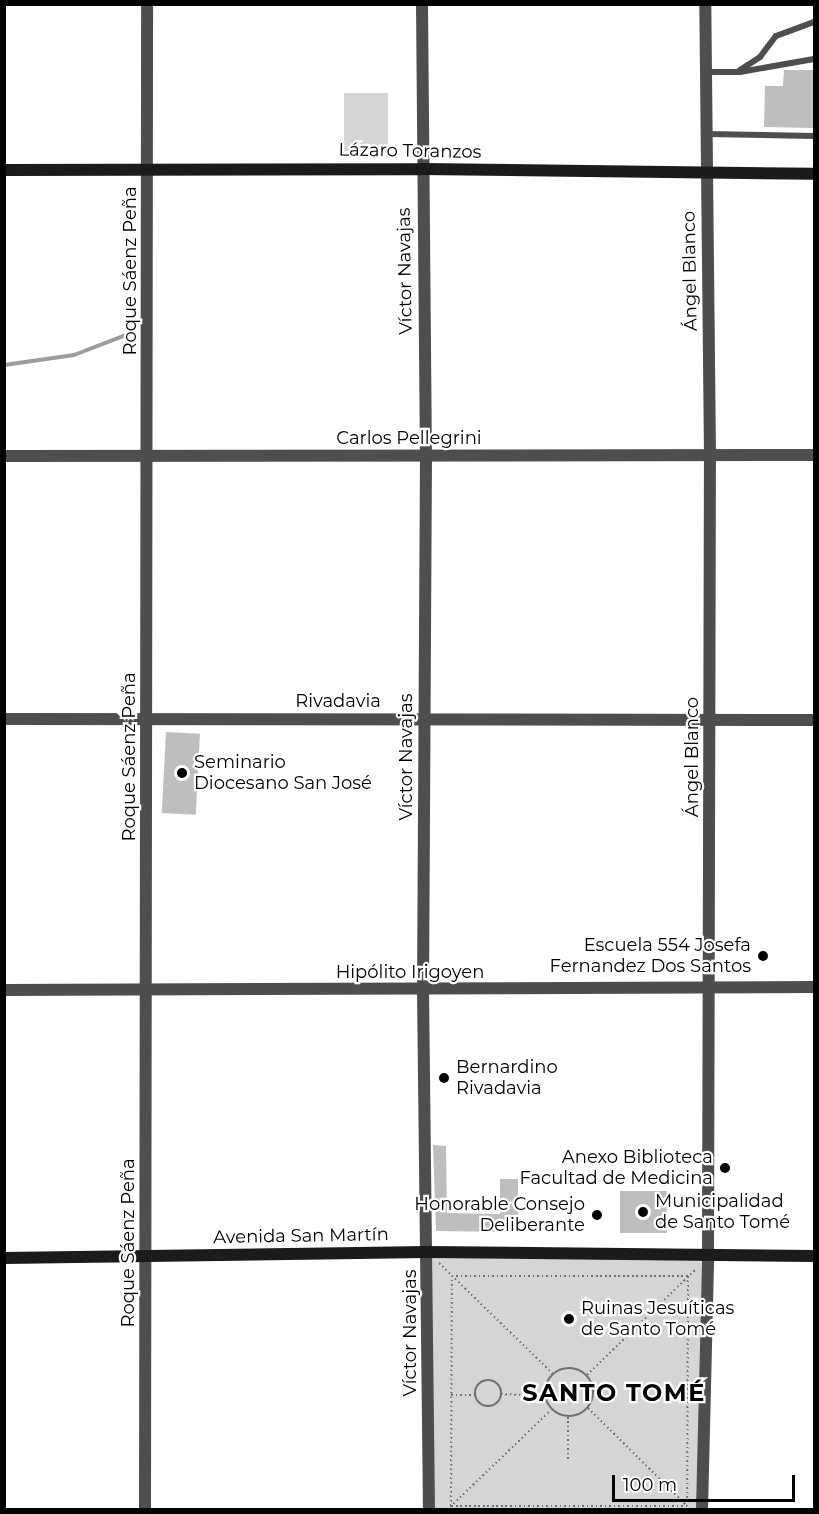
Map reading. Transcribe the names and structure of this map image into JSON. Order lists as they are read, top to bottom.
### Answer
{
  "streets": {
    "main road": ["Lázaro Toranzos", "Avenida San Martín"],
    "street": [
      "Roque Sáenz Peña",
      "Víctor Navajas",
      "Ángel Blanco",
      "Carlos Pellegrini",
      "Rivadavia",
      "Hipólito Irigoyen"
    ]
  },
  "crossings": [
    ["Lázaro Toranzos", "Roque Sáenz Peña"],
    ["Lázaro Toranzos", "Víctor Navajas"],
    ["Lázaro Toranzos", "Ángel Blanco"],
    ["Roque Sáenz Peña", "Carlos Pellegrini"],
    ["Roque Sáenz Peña", "Rivadavia"],
    ["Roque Sáenz Peña", "Hipólito Irigoyen"],
    ["Roque Sáenz Peña", "Avenida San Martín"],
    ["Víctor Navajas", "Carlos Pellegrini"],
    ["Víctor Navajas", "Rivadavia"],
    ["Víctor Navajas", "Hipólito Irigoyen"],
    ["Víctor Navajas", "Avenida San Martín"],
    ["Ángel Blanco", "Carlos Pellegrini"],
    ["Ángel Blanco", "Rivadavia"],
    ["Ángel Blanco", "Hipólito Irigoyen"],
    ["Ángel Blanco", "Avenida San Martín"]
  ],
  "districts": ["SANTO TOMÉ"],
  "places": [
    "Seminario Diocesano San José",
    "Escuela 554 Josefa Fernandez Dos Santos",
    "Bernardino Rivadavia",
    "Anexo Biblioteca Facultad de Medicina",
    "Municipalidad de Santo Tomé",
    "Honorable Consejo Deliberante",
    "Ruinas Jesuíticas de Santo Tomé"
  ],
  "scale_bar": "100 m"
}
